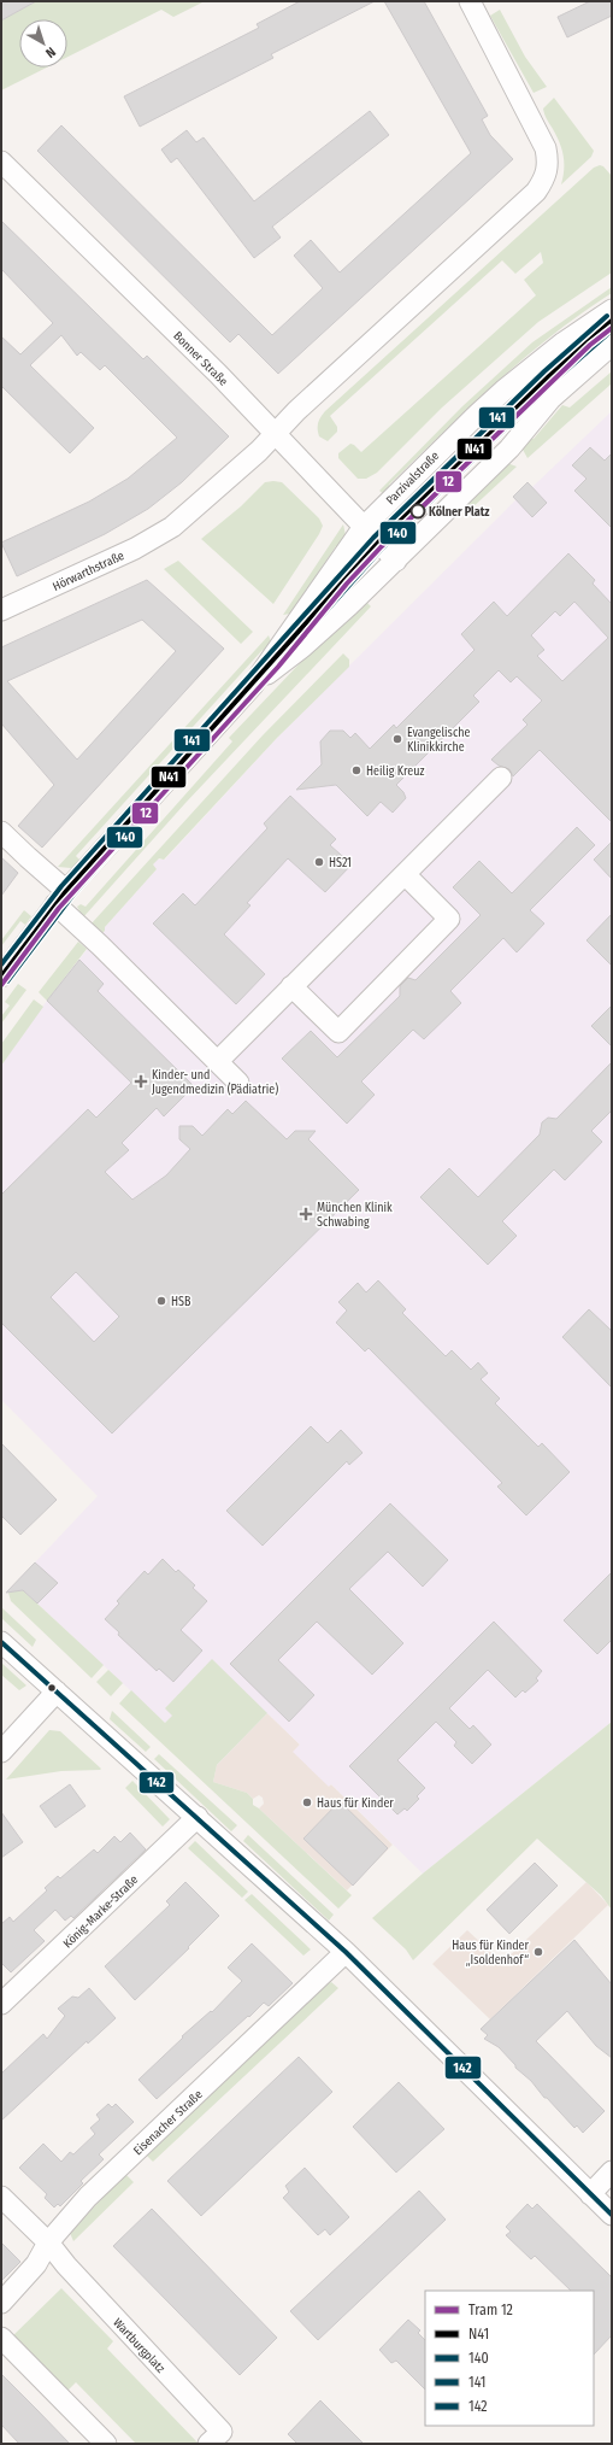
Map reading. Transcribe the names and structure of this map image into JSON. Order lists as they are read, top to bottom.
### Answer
{
  "streets": {
    "street": [
      "Bonner Straße",
      "Parzivalstraße",
      "Hörwarthstraße",
      "König-Marke-Straße",
      "Eisenacher Straße",
      "Wartburgplatz"
    ]
  },
  "crossings": [
    ["Bonner Straße", "Parzivalstraße"],
    ["Bonner Straße", "Hörwarthstraße"],
    ["Eisenacher Straße", "Wartburgplatz"]
  ],
  "places": {
    "other": [
      "Kölner Platz",
      "Evangelische Klinikkirche",
      "Heilig Kreuz",
      "HS21",
      "HSB",
      "Haus für Kinder",
      "Haus für Kinder „Isoldenhof“"
    ],
    "health": ["Kinder- und Jugendmedizin (Pädiatrie)", "München Klinik Schwabing"]
  },
  "lines": [
    "transit line 141",
    "transit line N41",
    "tram line 12",
    "transit line 140",
    "transit line 142"
  ],
  "legend": [
    "Tram 12",
    "N41",
    "140",
    "141",
    "142"
  ],
  "north": "bottom right"
}
